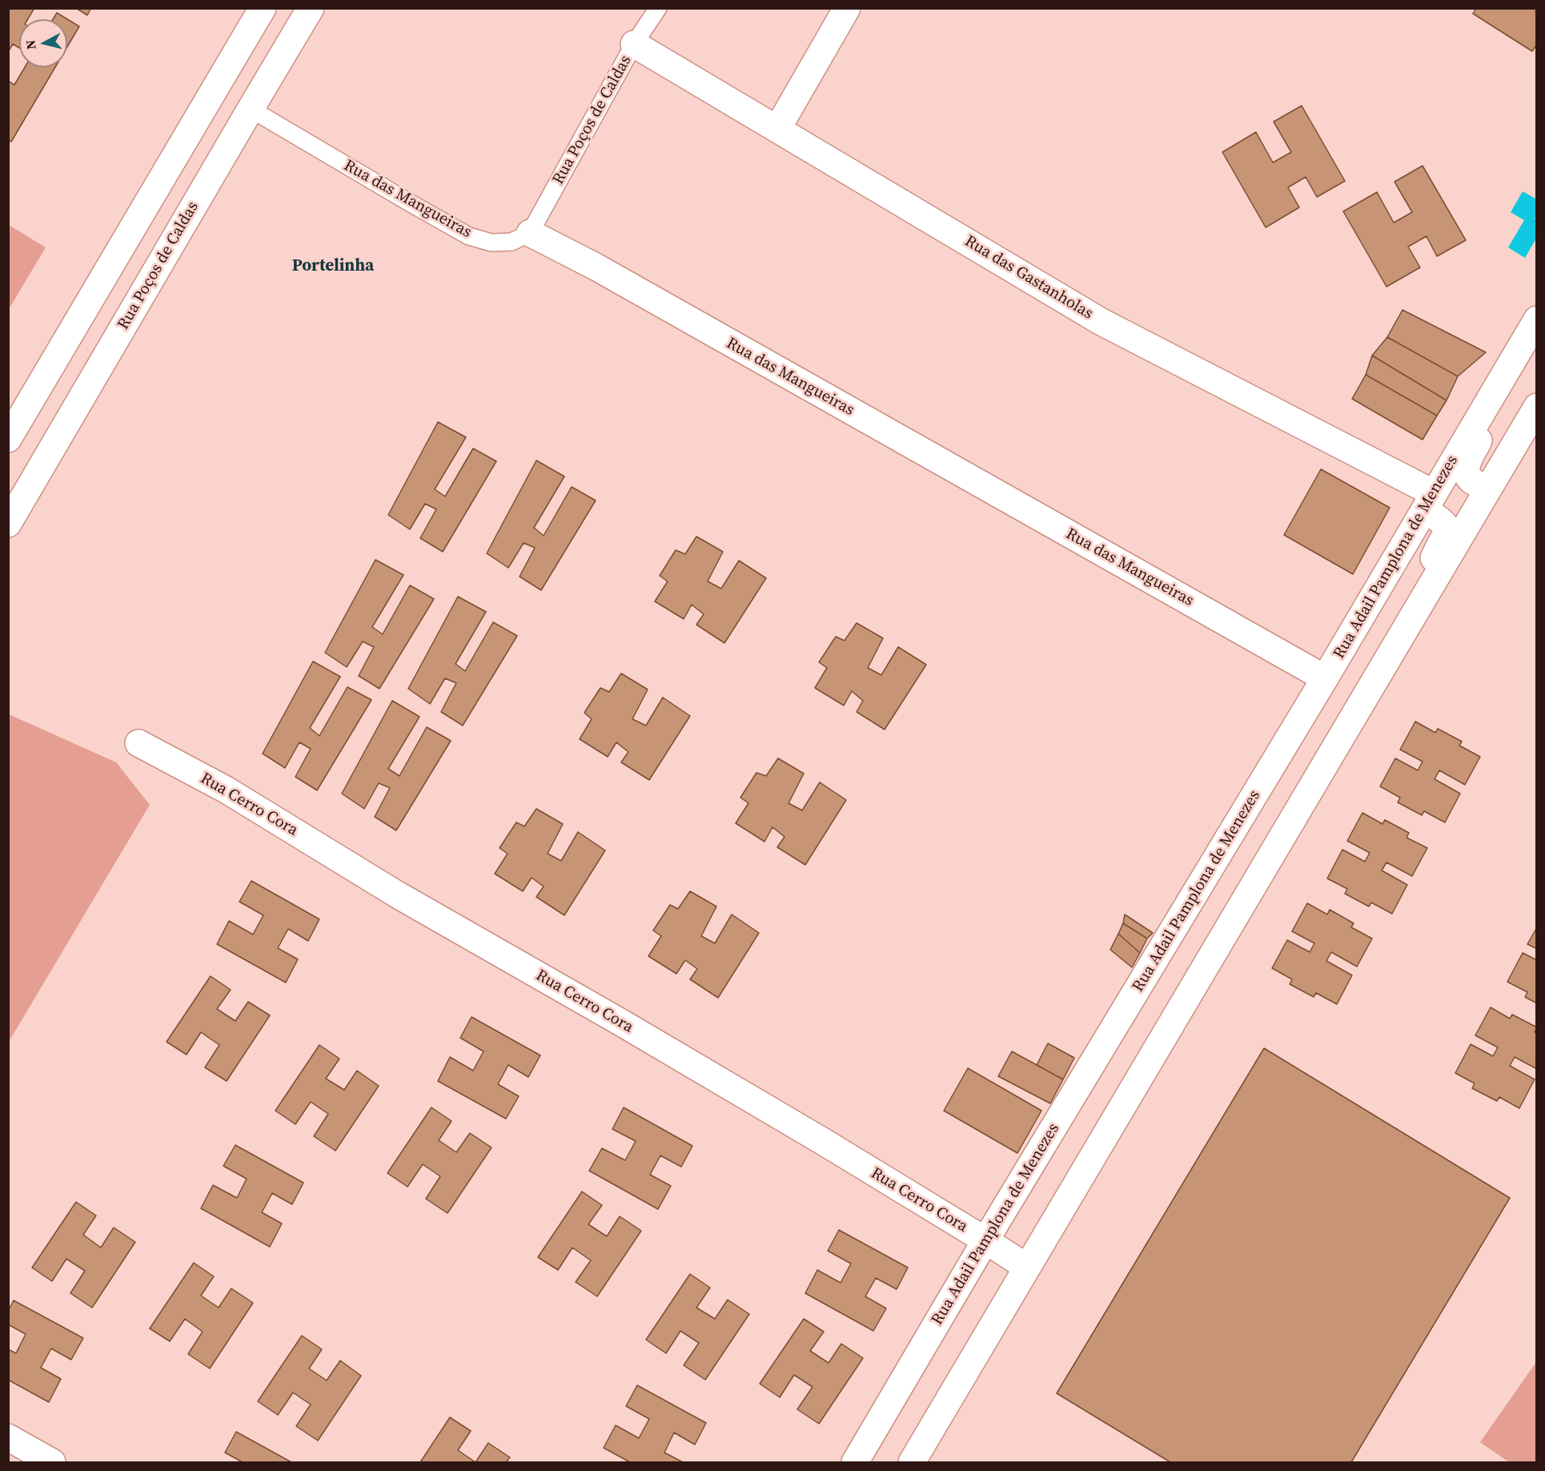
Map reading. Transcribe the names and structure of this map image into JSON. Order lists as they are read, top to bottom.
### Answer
{
  "streets": {
    "street": [
      "Rua Poços de Caldas",
      "Rua das Mangueiras",
      "Rua das Gastanholas",
      "Rua Adail Pamplona de Menezes",
      "Rua Cerro Cora"
    ]
  },
  "crossings": [
    ["Rua Poços de Caldas", "Rua das Mangueiras"],
    ["Rua Poços de Caldas", "Rua das Gastanholas"],
    ["Rua das Mangueiras", "Rua Adail Pamplona de Menezes"],
    ["Rua das Gastanholas", "Rua Adail Pamplona de Menezes"],
    ["Rua Adail Pamplona de Menezes", "Rua Cerro Cora"]
  ],
  "districts": ["Portelinha"],
  "north": "left"
}
